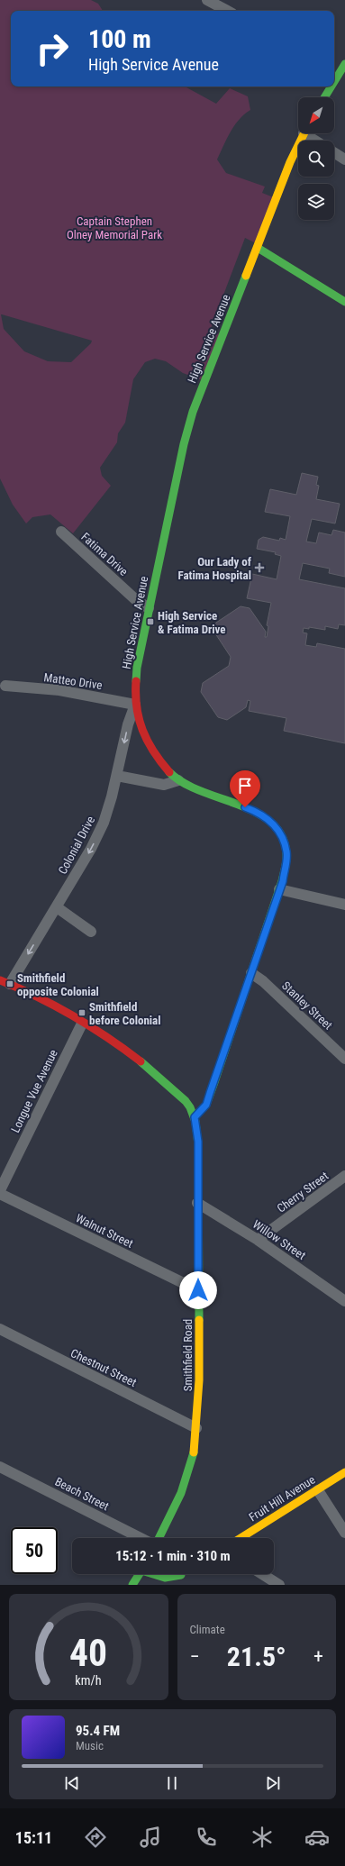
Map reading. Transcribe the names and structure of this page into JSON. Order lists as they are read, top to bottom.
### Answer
{
  "streets": {
    "main road": ["High Service Avenue", "Smithfield Road", "Fruit Hill Avenue"],
    "street": [
      "Fatima Drive",
      "Matteo Drive",
      "Colonial Drive",
      "Stanley Street",
      "Longue Vue Avenue",
      "Cherry Street",
      "Walnut Street",
      "Willow Street",
      "Chestnut Street",
      "Beach Street"
    ]
  },
  "crossings": [
    ["High Service Avenue", "Fatima Drive"],
    ["High Service Avenue", "Matteo Drive"],
    ["High Service Avenue", "Colonial Drive"],
    ["High Service Avenue", "Stanley Street"],
    ["High Service Avenue", "Smithfield Road"],
    ["Matteo Drive", "Colonial Drive"],
    ["Colonial Drive", "Smithfield Road"],
    ["Longue Vue Avenue", "Smithfield Road"],
    ["Cherry Street", "Willow Street"],
    ["Walnut Street", "Smithfield Road"],
    ["Willow Street", "Smithfield Road"],
    ["Smithfield Road", "Chestnut Street"]
  ],
  "one_way": ["Colonial Drive"],
  "parks": ["Captain Stephen Olney Memorial Park"],
  "places": {
    "health": ["Our Lady of Fatima Hospital"],
    "transit": ["High Service & Fatima Drive", "Smithfield opposite Colonial", "Smithfield before Colonial"]
  },
  "north": "bottom left",
  "page": {
    "turn": ["100 m", "High Service Avenue"],
    "limit": "50",
    "trip": "15:12 · 1 min · 310 m",
    "tile": "Climate",
    "heat": ["−", "21.5°", "+"],
    "song": ["95.4 FM", "Music"],
    "tabs": "15:11",
    "gauge": ["40", "km/h"]
  }
}
